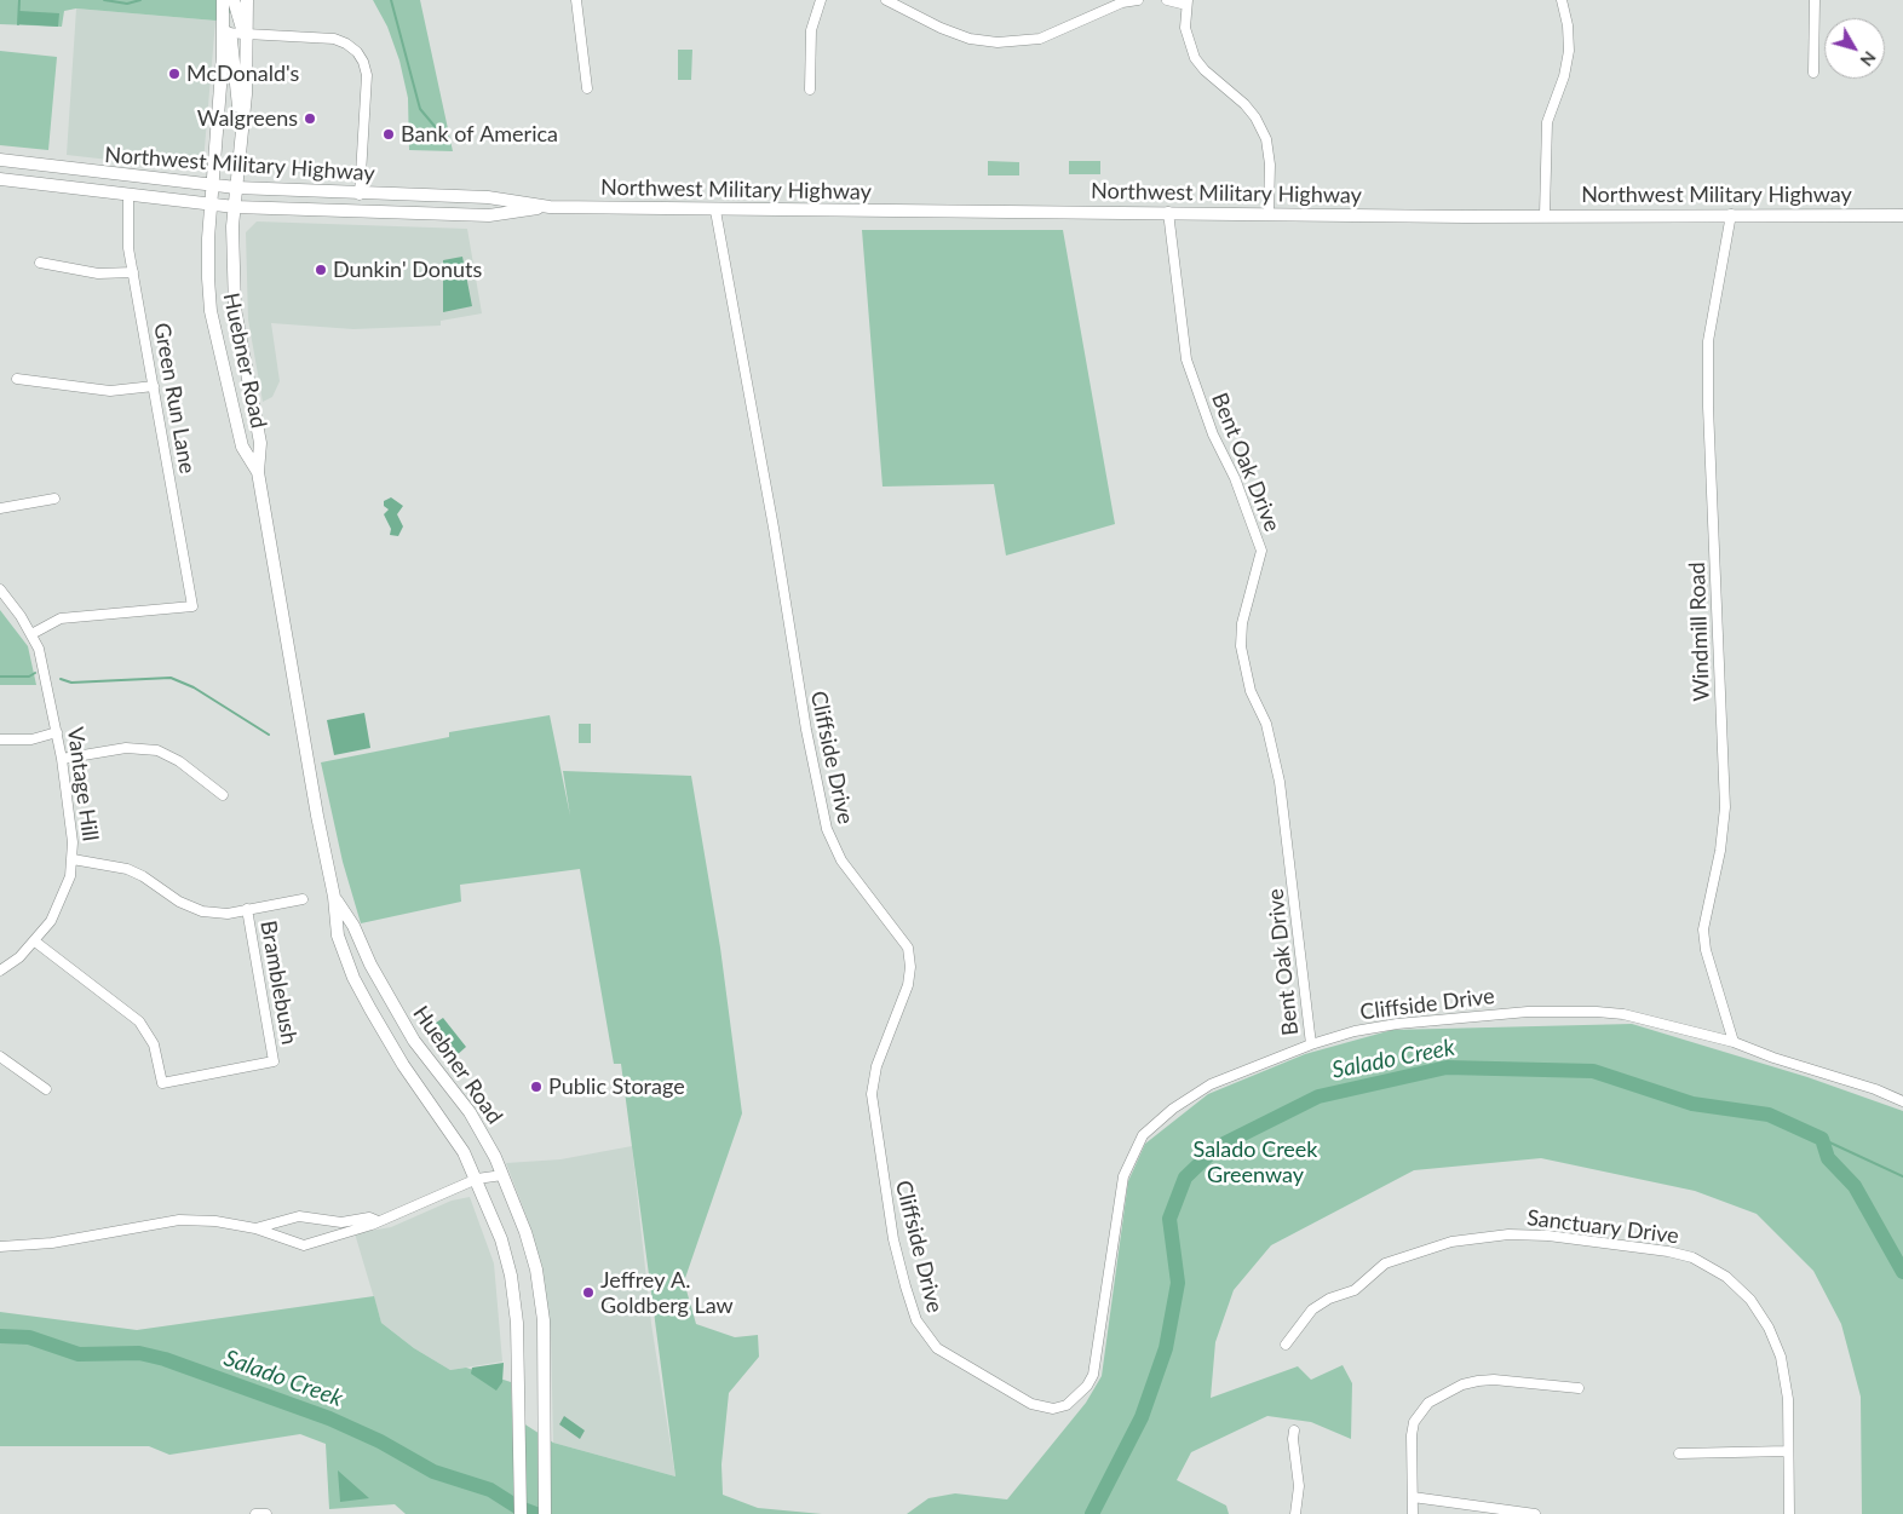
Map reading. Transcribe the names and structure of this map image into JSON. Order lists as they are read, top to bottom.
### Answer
{
  "streets": {
    "main road": ["Northwest Military Highway", "Huebner Road"],
    "street": [
      "Green Run Lane",
      "Bent Oak Drive",
      "Windmill Road",
      "Cliffside Drive",
      "Vantage Hill",
      "Bramblebush",
      "Sanctuary Drive"
    ]
  },
  "crossings": [
    ["Northwest Military Highway", "Huebner Road"],
    ["Northwest Military Highway", "Green Run Lane"],
    ["Northwest Military Highway", "Bent Oak Drive"],
    ["Northwest Military Highway", "Windmill Road"],
    ["Northwest Military Highway", "Cliffside Drive"],
    ["Green Run Lane", "Vantage Hill"],
    ["Bent Oak Drive", "Cliffside Drive"],
    ["Windmill Road", "Cliffside Drive"],
    ["Vantage Hill", "Bramblebush"]
  ],
  "water": ["Salado Creek"],
  "parks": ["Salado Creek Greenway"],
  "places": [
    "McDonald's",
    "Walgreens",
    "Bank of America",
    "Dunkin' Donuts",
    "Public Storage",
    "Jeffrey A. Goldberg Law"
  ],
  "north": "bottom right"
}
